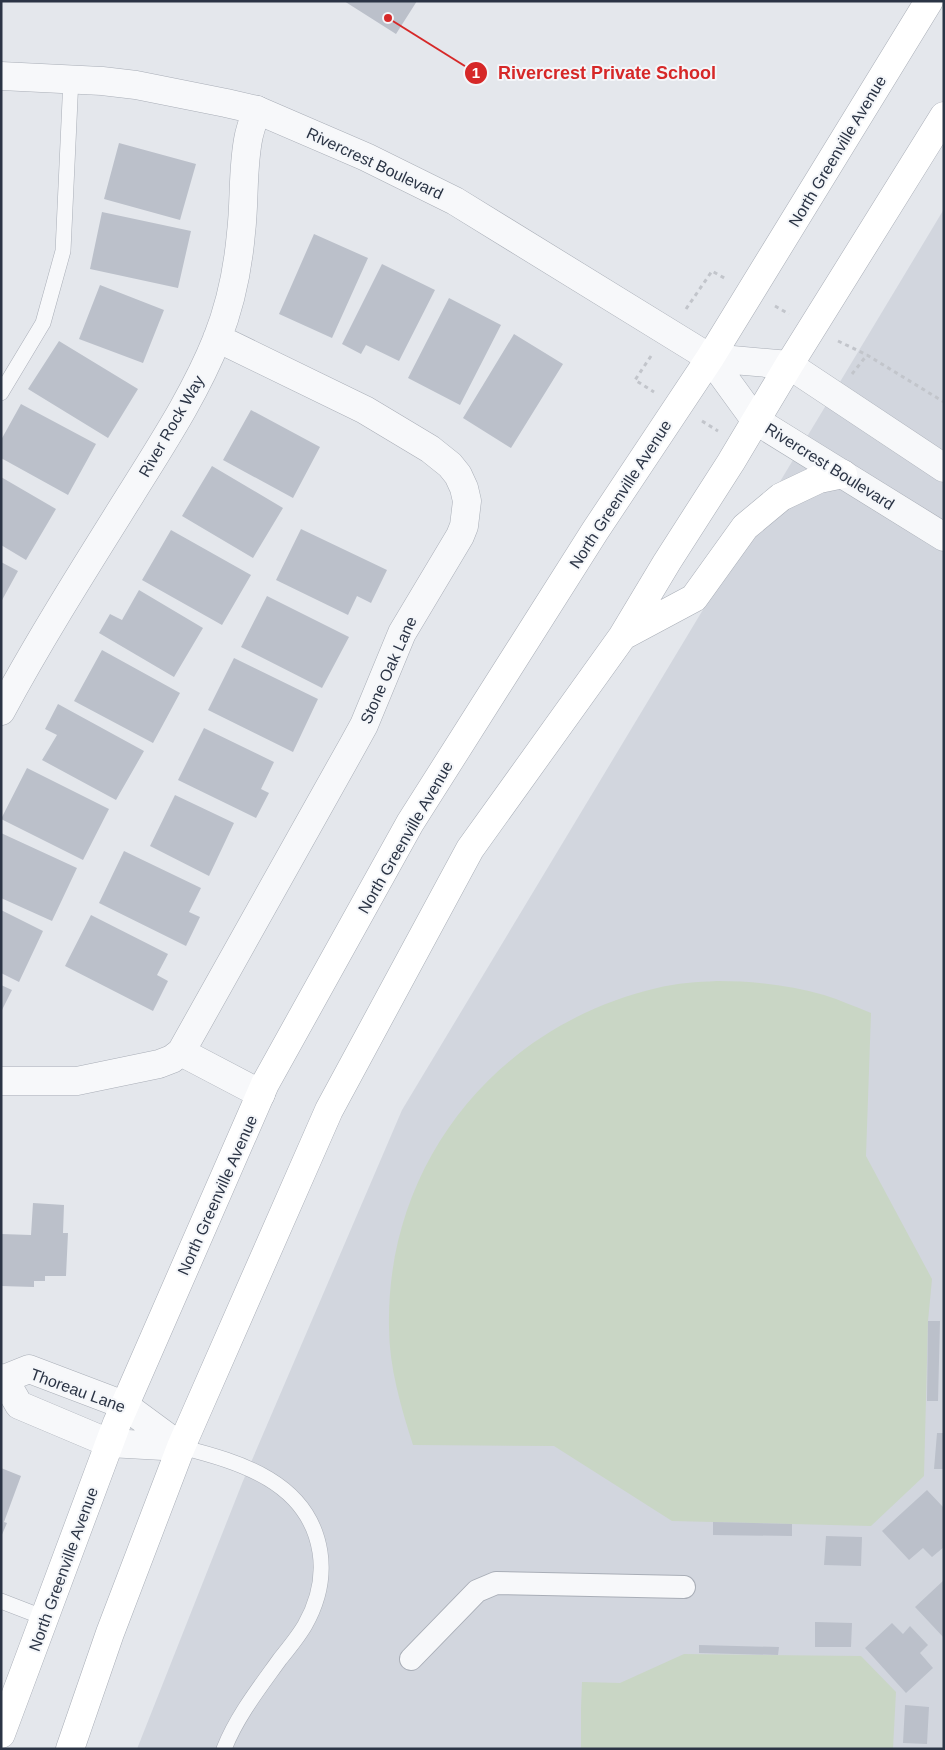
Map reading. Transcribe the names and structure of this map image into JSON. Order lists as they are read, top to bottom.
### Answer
{
  "streets": {
    "main road": ["North Greenville Avenue"],
    "street": [
      "Rivercrest Boulevard",
      "River Rock Way",
      "Stone Oak Lane",
      "Thoreau Lane"
    ]
  },
  "crossings": [
    ["North Greenville Avenue", "Rivercrest Boulevard"],
    ["North Greenville Avenue", "Thoreau Lane"],
    ["Rivercrest Boulevard", "River Rock Way"],
    ["River Rock Way", "Stone Oak Lane"]
  ],
  "places": ["Rivercrest Private School"]
}
